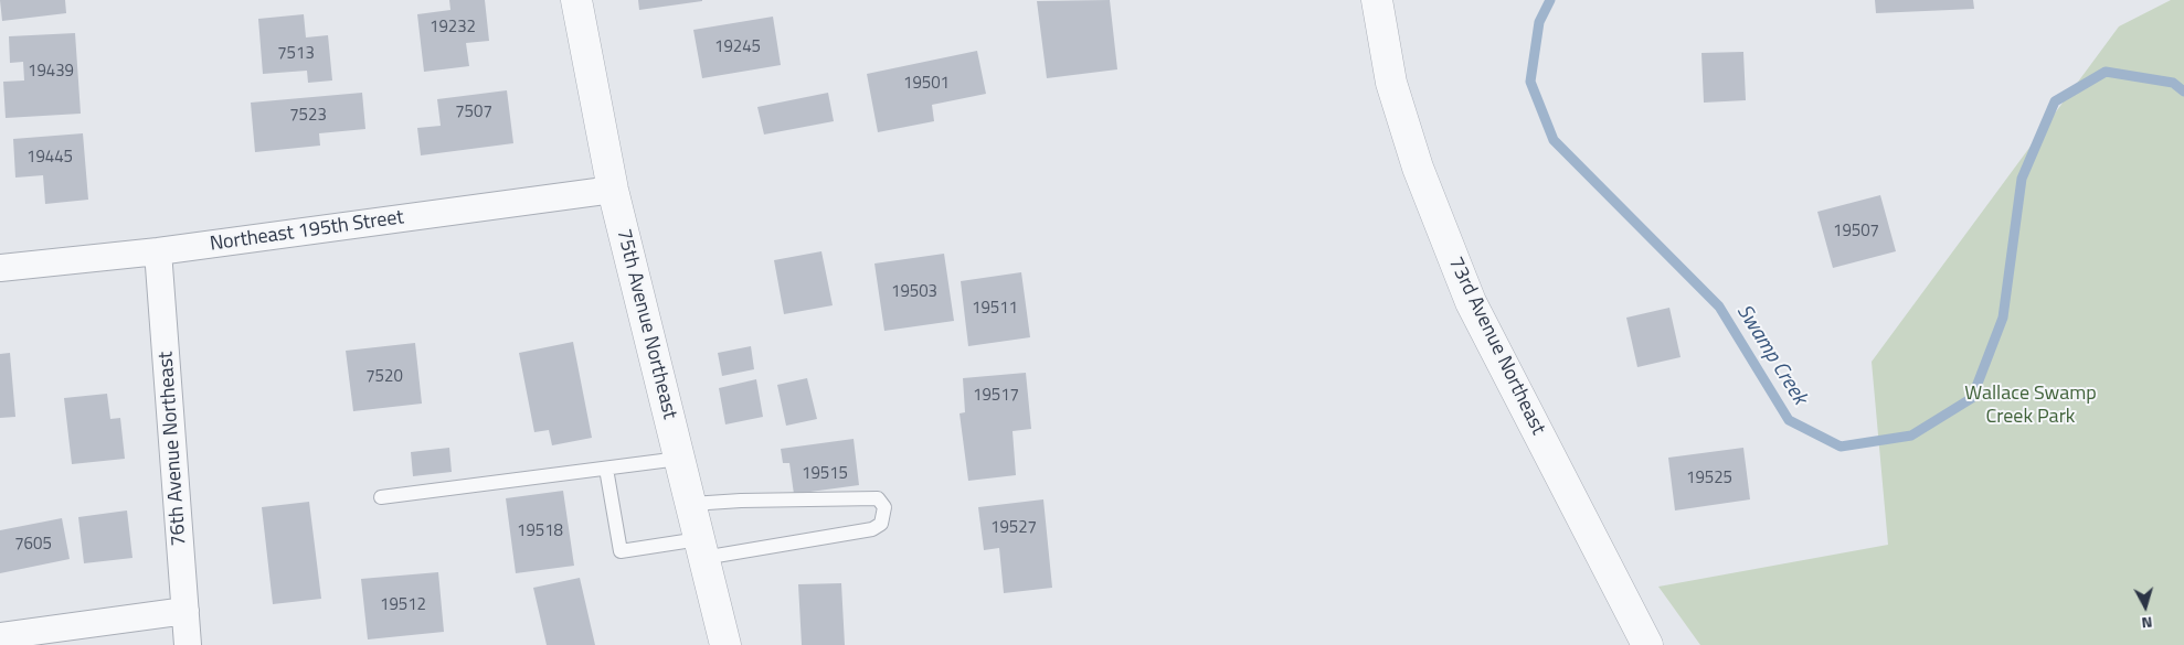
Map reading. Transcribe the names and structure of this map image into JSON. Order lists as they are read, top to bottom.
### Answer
{
  "streets": {
    "street": [
      "Northeast 195th Street",
      "75th Avenue Northeast",
      "73rd Avenue Northeast",
      "76th Avenue Northeast"
    ]
  },
  "crossings": [
    ["Northeast 195th Street", "75th Avenue Northeast"],
    ["Northeast 195th Street", "76th Avenue Northeast"]
  ],
  "water": ["Swamp Creek"],
  "parks": ["Wallace Swamp Creek Park"],
  "house_numbers": [
    "19232",
    "19245",
    "7513",
    "19439",
    "19501",
    "7507",
    "7523",
    "19445",
    "19507",
    "19503",
    "19511",
    "7520",
    "19517",
    "19515",
    "19525",
    "19527",
    "19518",
    "7605",
    "19512"
  ],
  "north": "bottom"
}
